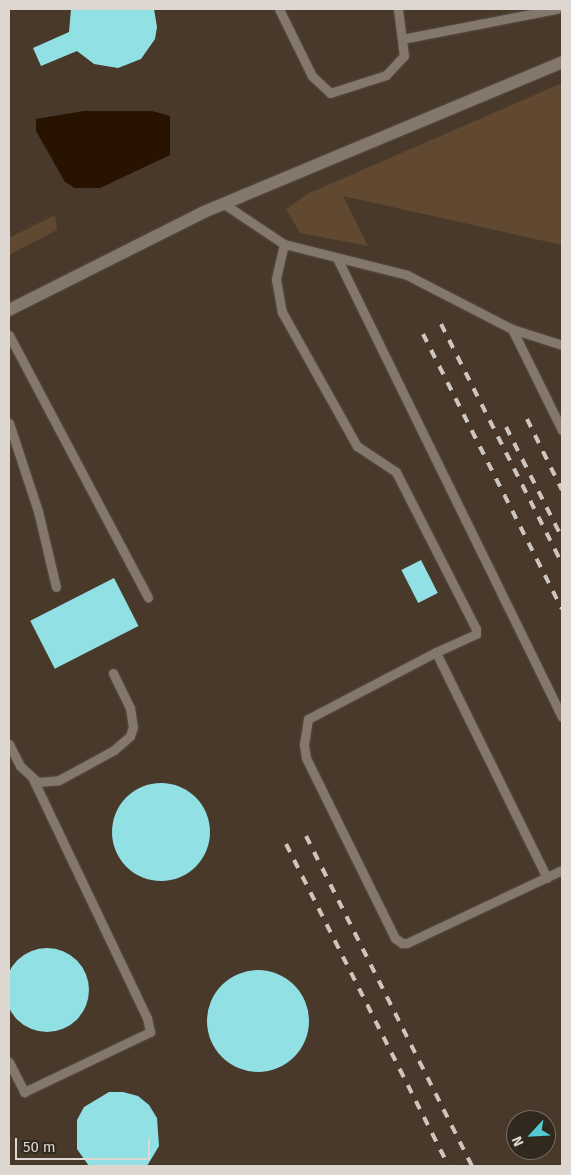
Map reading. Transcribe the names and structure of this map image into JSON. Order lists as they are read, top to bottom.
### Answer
{
  "scale_bar": "50 m",
  "north": "bottom left"
}
